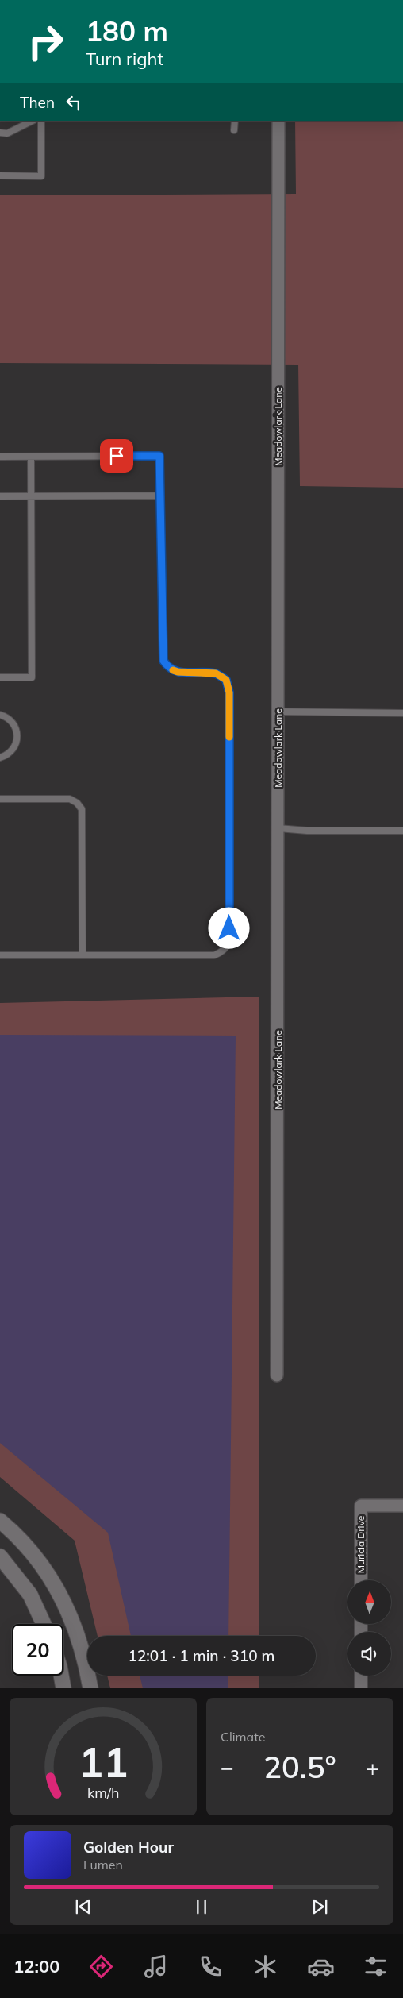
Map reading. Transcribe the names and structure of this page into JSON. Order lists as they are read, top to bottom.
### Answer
{
  "streets": {
    "street": ["Meadowlark Lane", "Muricia Drive"]
  },
  "north": "top",
  "page": {
    "turn": ["180 m", "Turn right"],
    "then": "Then",
    "limit": "20",
    "trip": "12:01 · 1 min · 310 m",
    "tile": "Climate",
    "heat": ["−", "20.5°", "+"],
    "song": ["Golden Hour", "Lumen"],
    "tabs": "12:00",
    "gauge": ["11", "km/h"]
  }
}
